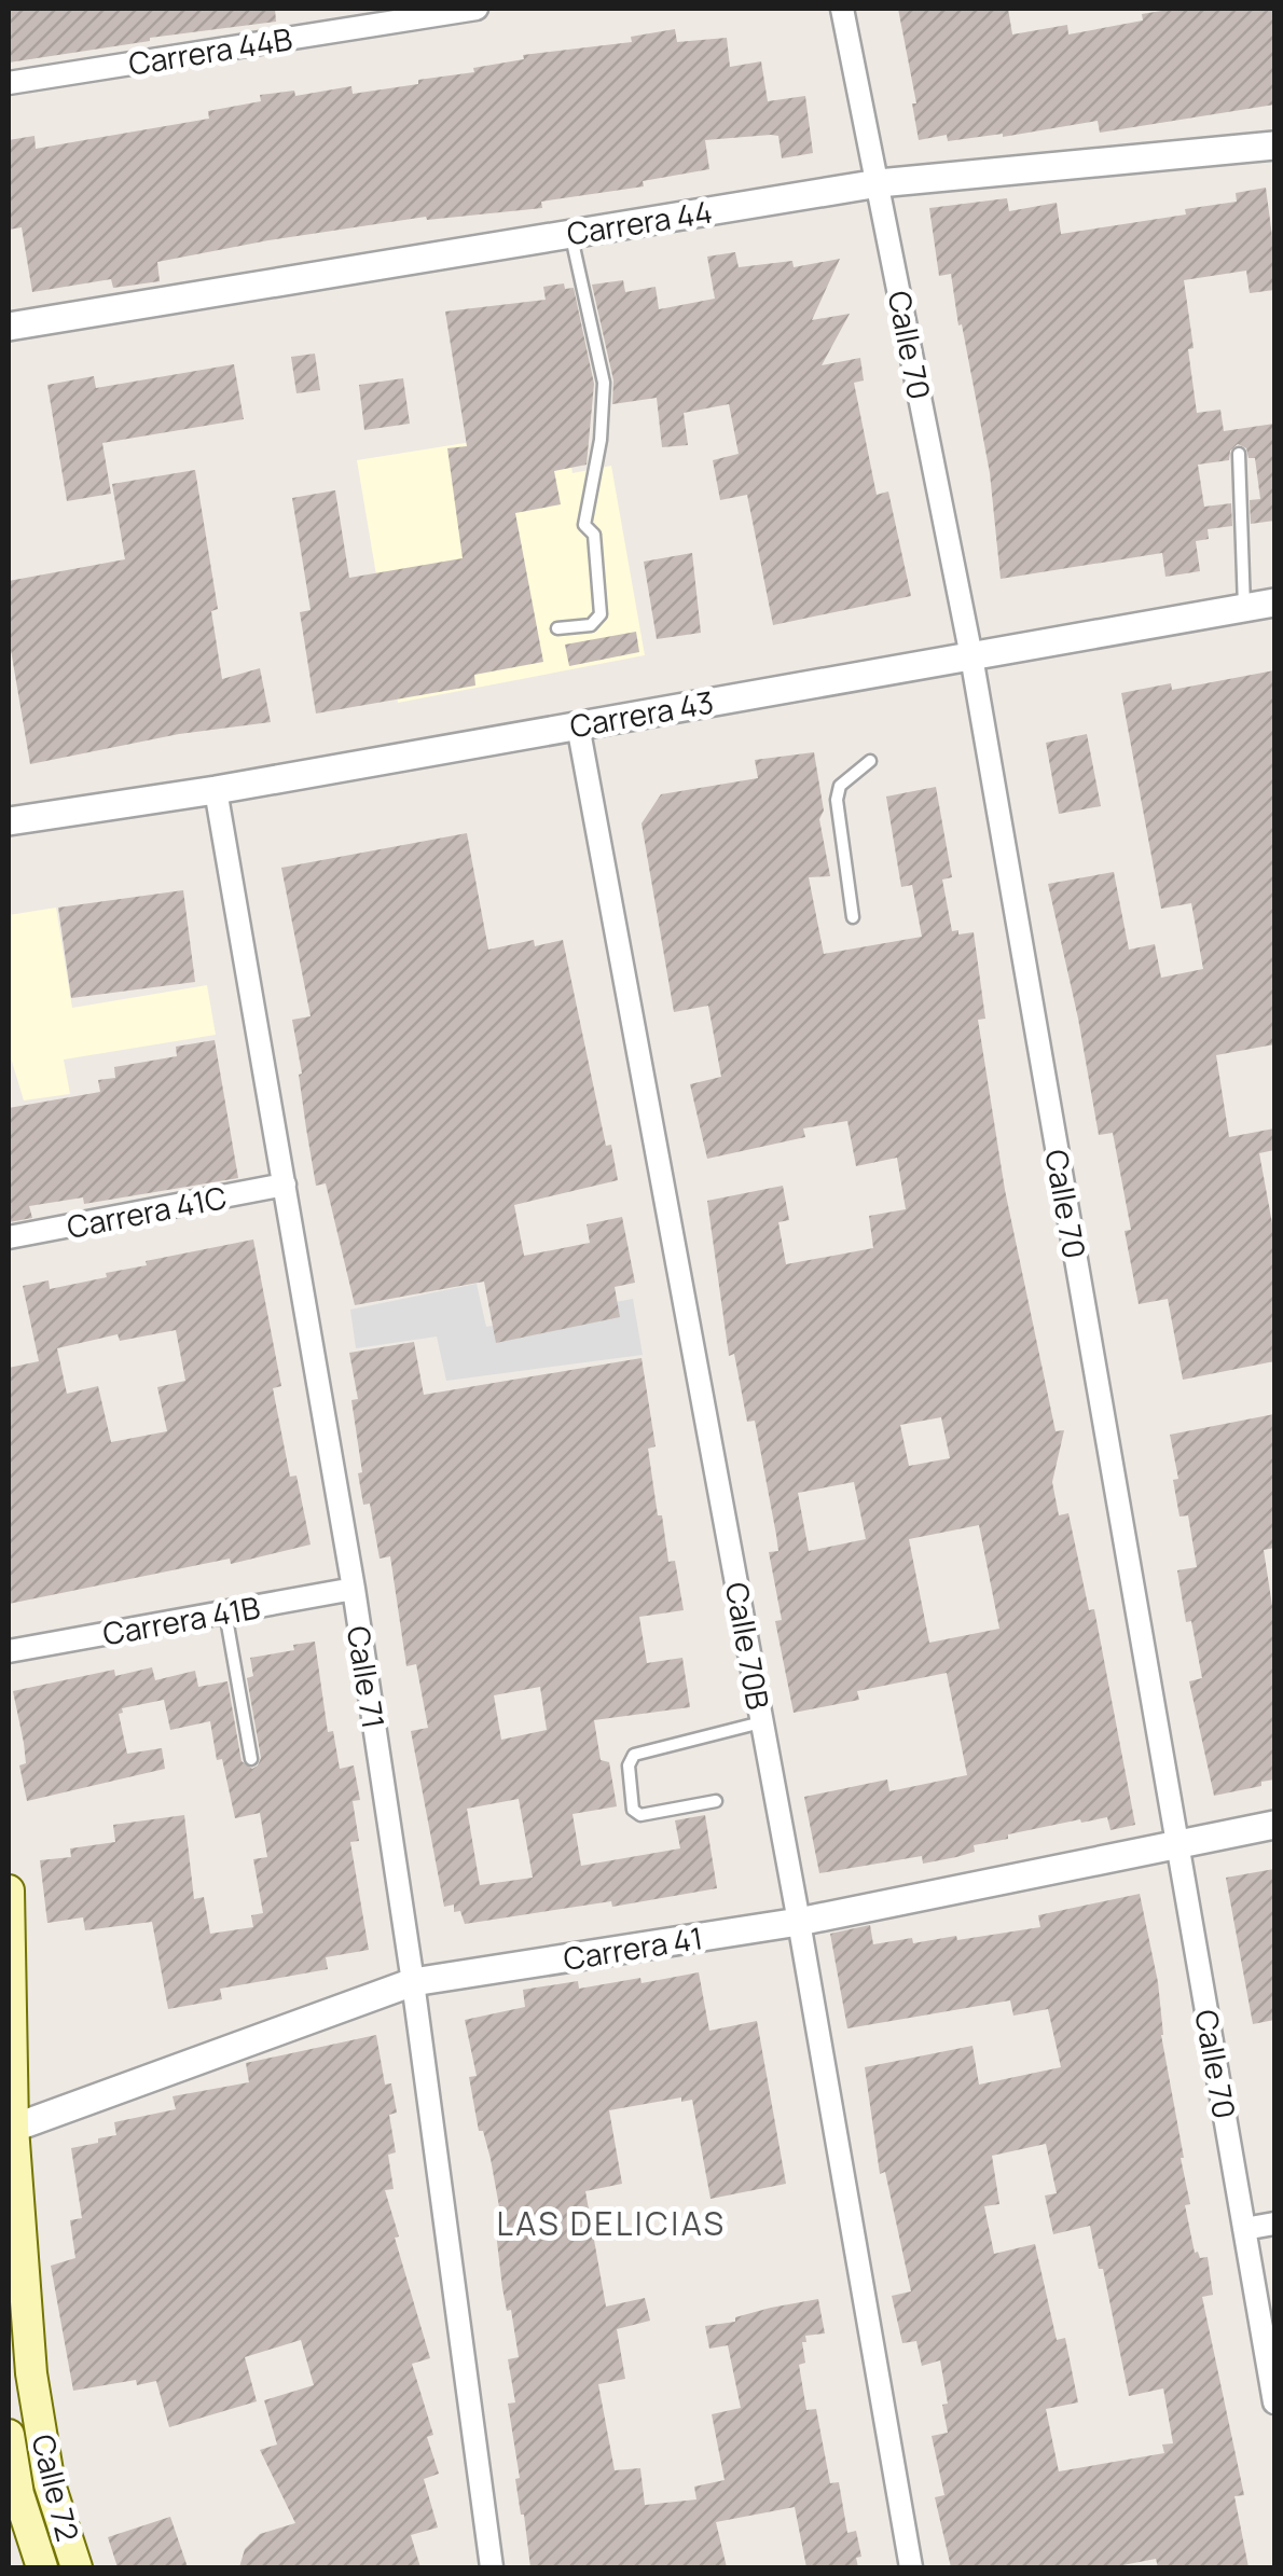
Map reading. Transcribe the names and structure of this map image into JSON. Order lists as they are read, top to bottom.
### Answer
{
  "streets": {
    "main road": ["Calle 72"],
    "street": [
      "Carrera 44B",
      "Carrera 44",
      "Calle 70",
      "Carrera 43",
      "Carrera 41C",
      "Carrera 41B",
      "Calle 70B",
      "Calle 71",
      "Carrera 41"
    ]
  },
  "crossings": [
    ["Carrera 44", "Calle 70"],
    ["Calle 70", "Carrera 43"],
    ["Calle 70", "Carrera 41"],
    ["Carrera 43", "Calle 70B"],
    ["Carrera 43", "Calle 71"],
    ["Carrera 41C", "Calle 71"],
    ["Carrera 41B", "Calle 71"],
    ["Calle 70B", "Carrera 41"],
    ["Calle 71", "Carrera 41"],
    ["Carrera 41", "Calle 72"]
  ],
  "districts": ["LAS DELICIAS"]
}
